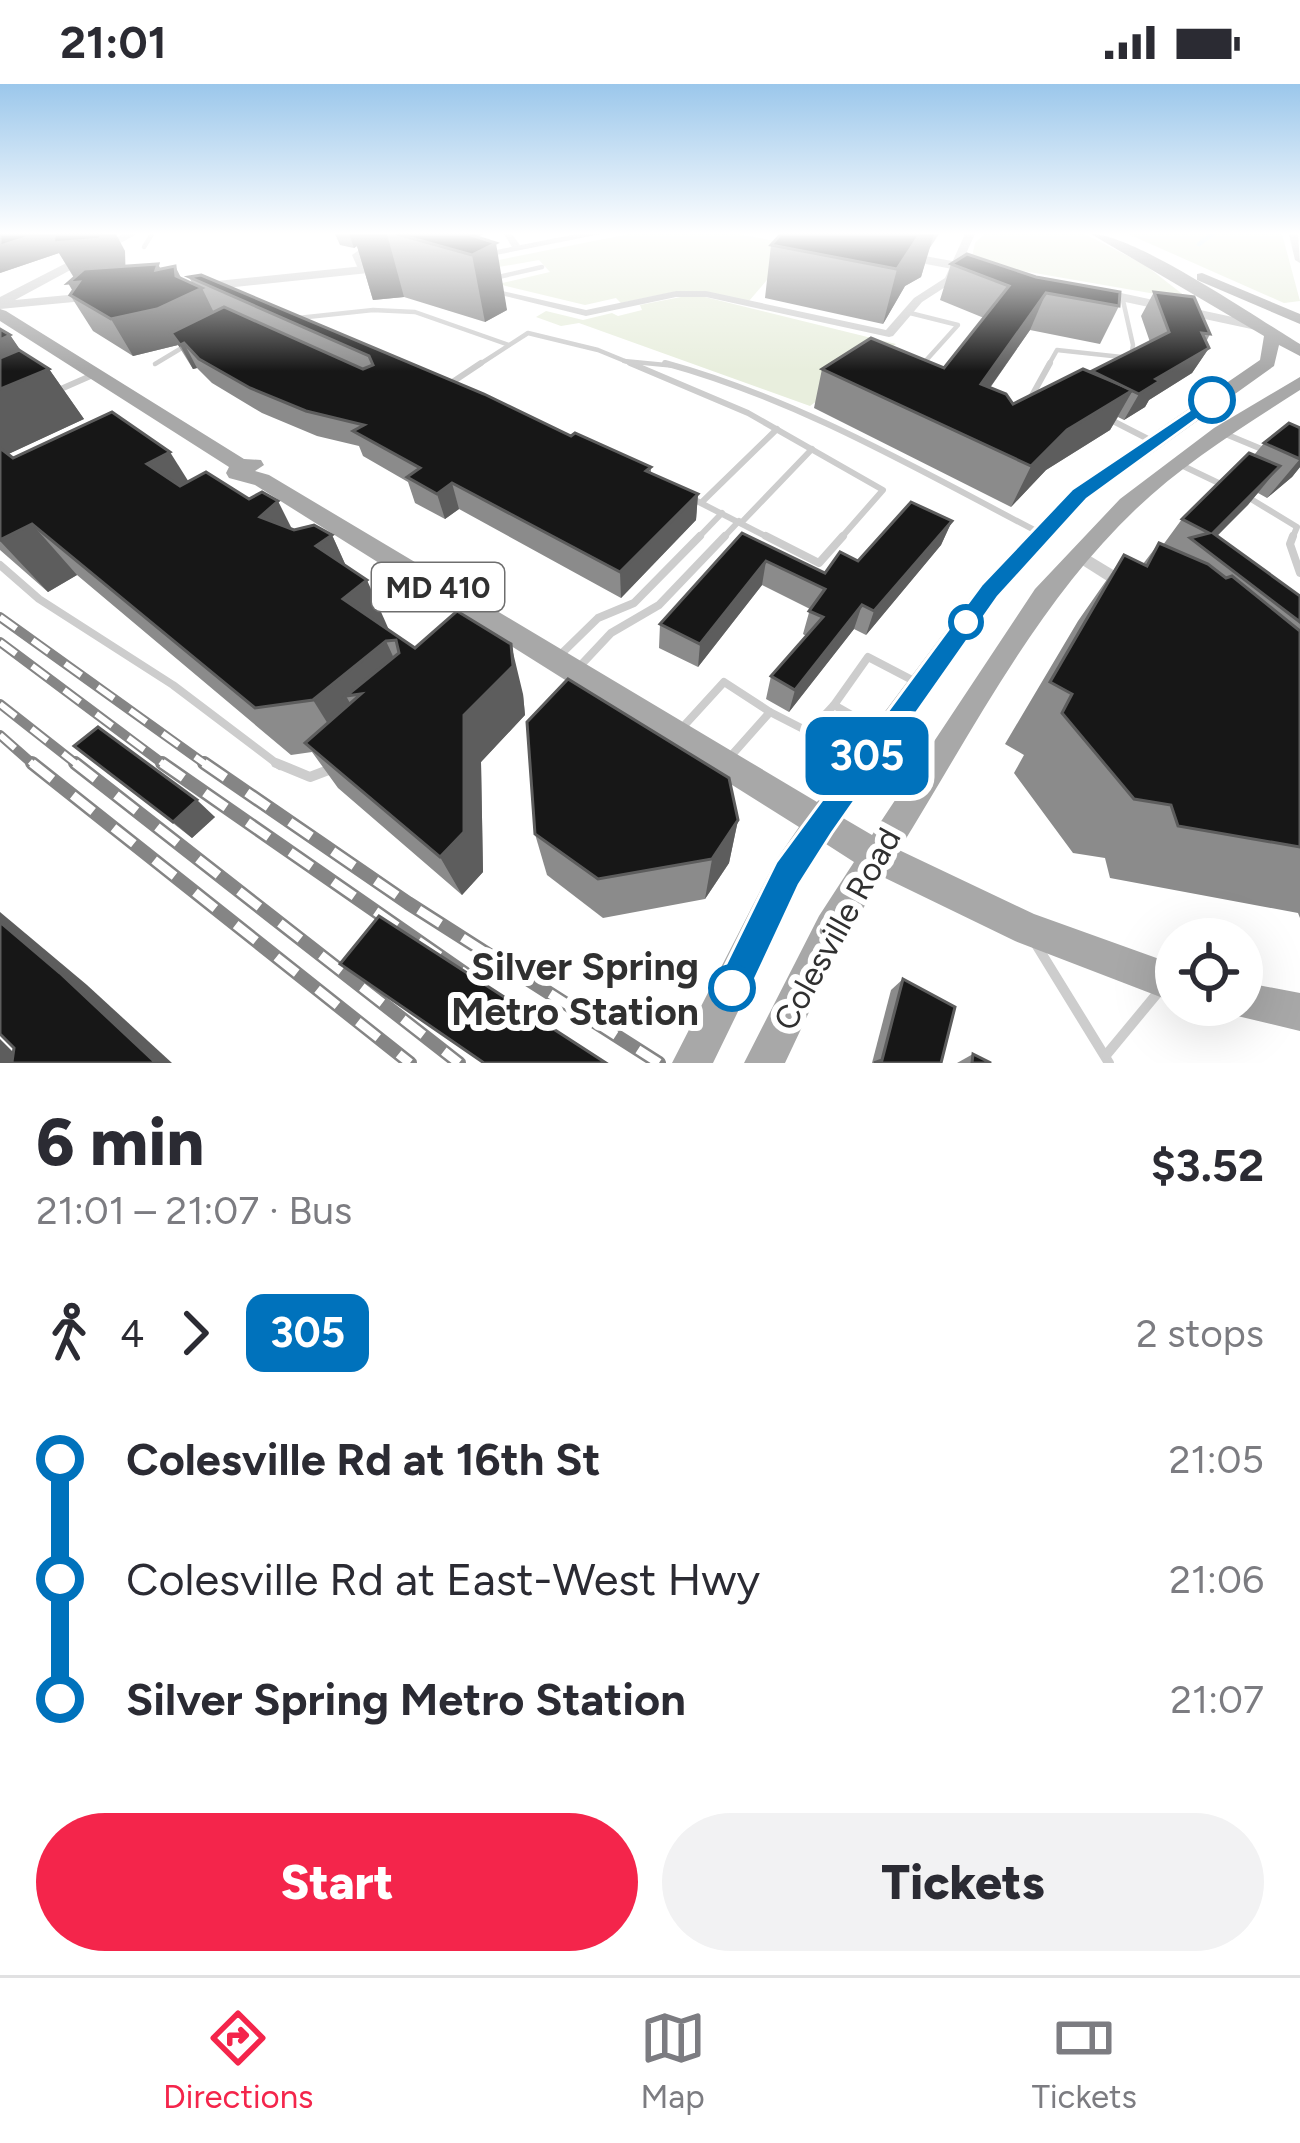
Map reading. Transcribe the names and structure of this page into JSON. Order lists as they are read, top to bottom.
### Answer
{
  "streets": {
    "main road": ["MD 410", "Colesville Road"]
  },
  "crossings": [
    ["MD 410", "Colesville Road"]
  ],
  "places": ["Silver Spring Metro Station"],
  "lines": ["bus line 305"],
  "page": {
    "status": "21:01",
    "on_map": "305",
    "heading": ["6 min", "21:01 – 21:07 · Bus", "$3.52"],
    "legs": ["4", "305", "2 stops"],
    "list": [
      {
        "name": "Colesville Rd at 16th St",
        "value": "21:05"
      },
      {
        "name": "Colesville Rd at East-West Hwy",
        "value": "21:06"
      },
      {
        "name": "Silver Spring Metro Station",
        "value": "21:07"
      }
    ],
    "buttons": ["Start", "Tickets"],
    "tabs": ["Directions", "Map", "Tickets"]
  }
}
